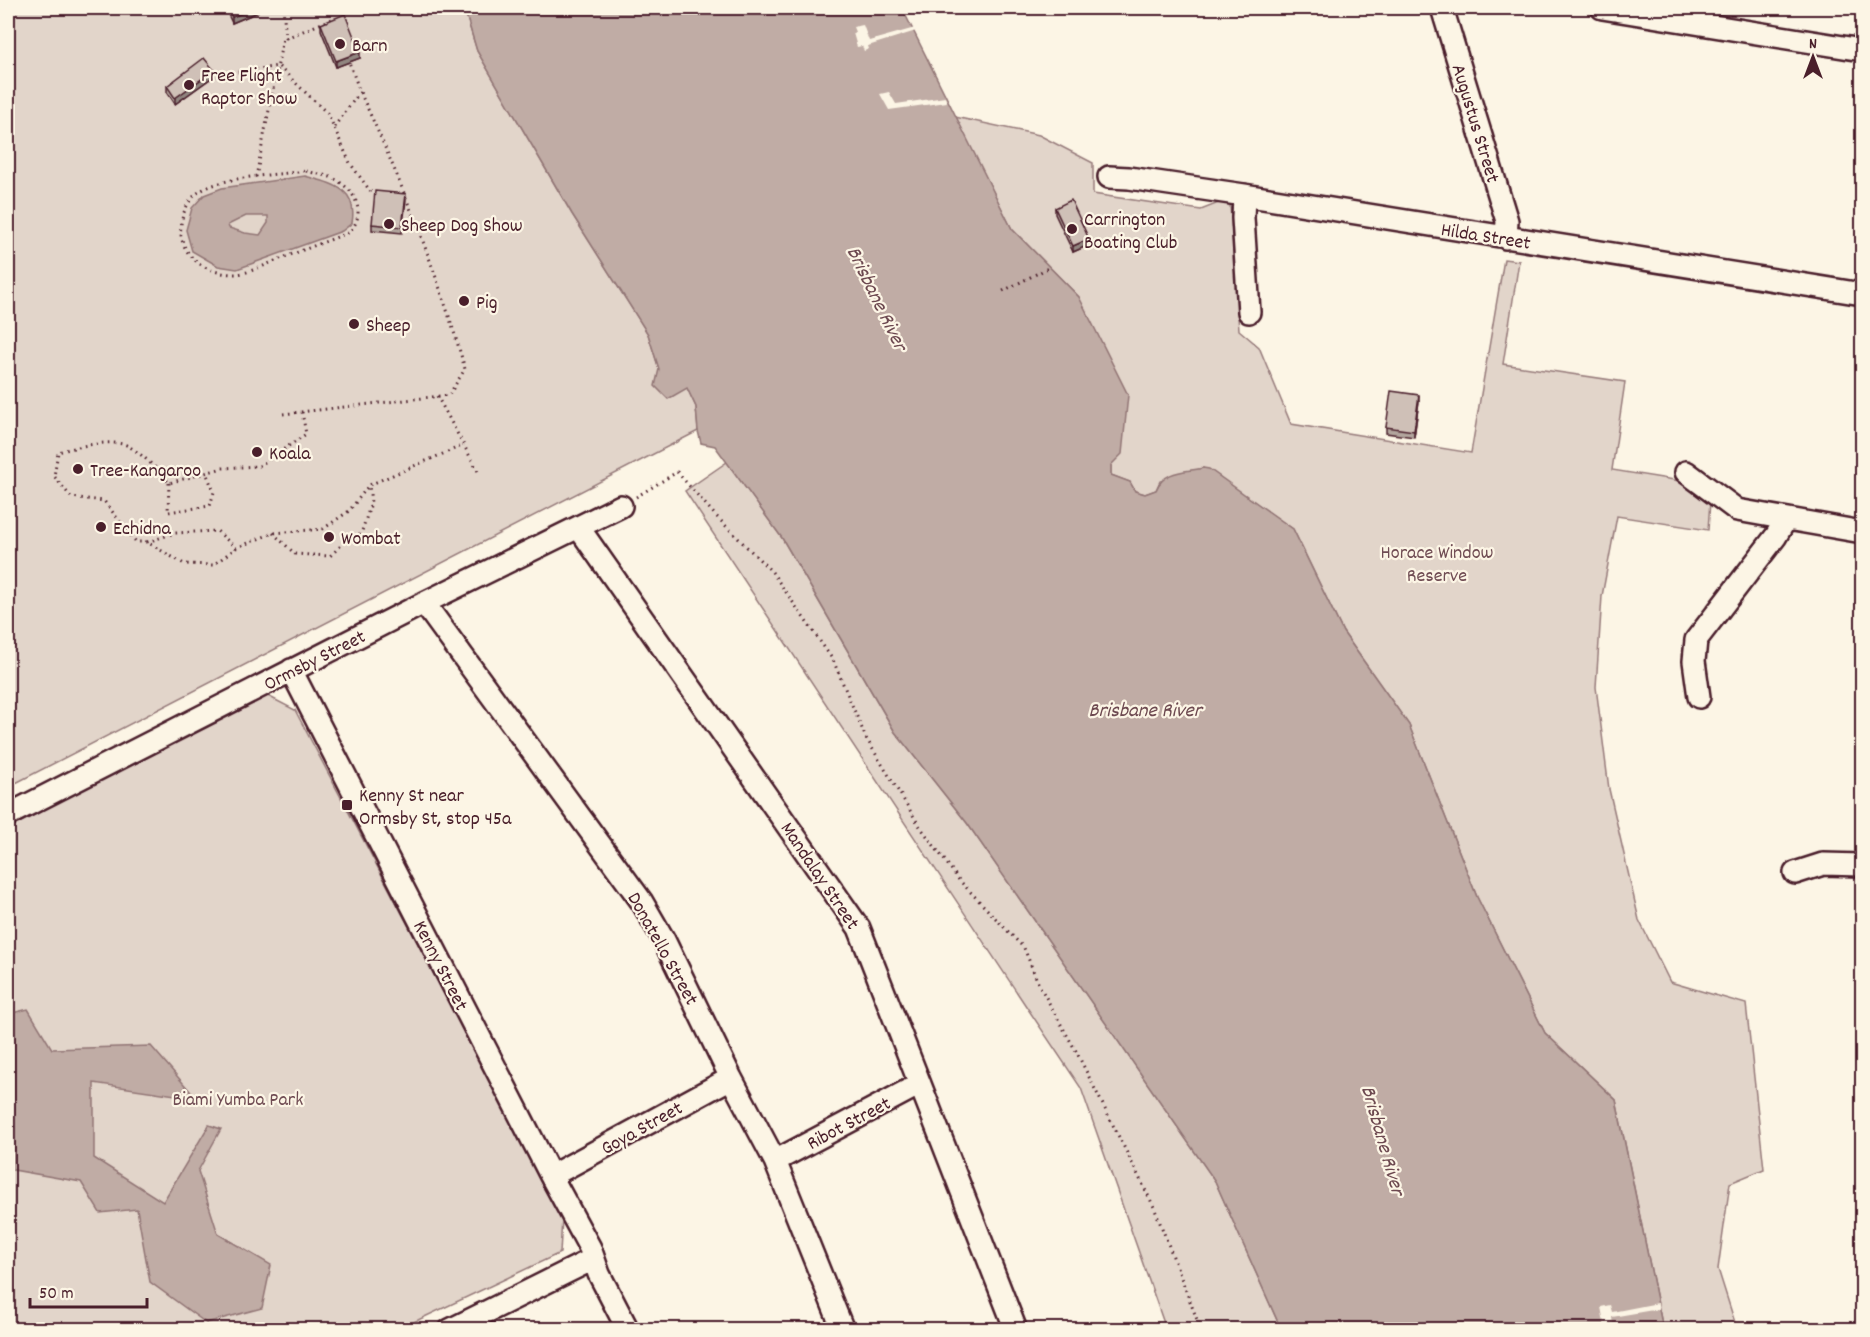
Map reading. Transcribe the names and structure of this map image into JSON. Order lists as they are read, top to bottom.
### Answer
{
  "streets": {
    "street": [
      "Augustus Street",
      "Hilda Street",
      "Ormsby Street",
      "Mandalay Street",
      "Donatello Street",
      "Kenny Street",
      "Ribot Street",
      "Goya Street"
    ]
  },
  "crossings": [
    ["Augustus Street", "Hilda Street"],
    ["Ormsby Street", "Mandalay Street"],
    ["Ormsby Street", "Donatello Street"],
    ["Ormsby Street", "Kenny Street"],
    ["Mandalay Street", "Ribot Street"],
    ["Donatello Street", "Ribot Street"],
    ["Donatello Street", "Goya Street"],
    ["Kenny Street", "Goya Street"]
  ],
  "water": ["Brisbane River"],
  "parks": ["Horace Window Reserve", "Biami Yumba Park"],
  "places": {
    "other": [
      "Barn",
      "Free Flight Raptor Show",
      "Sheep Dog Show",
      "Carrington Boating Club",
      "Pig",
      "Sheep",
      "Koala",
      "Tree-Kangaroo",
      "Echidna",
      "Wombat"
    ],
    "transit": ["Kenny St near Ormsby St, stop 45a"]
  },
  "scale_bar": "50 m",
  "north": "top"
}
